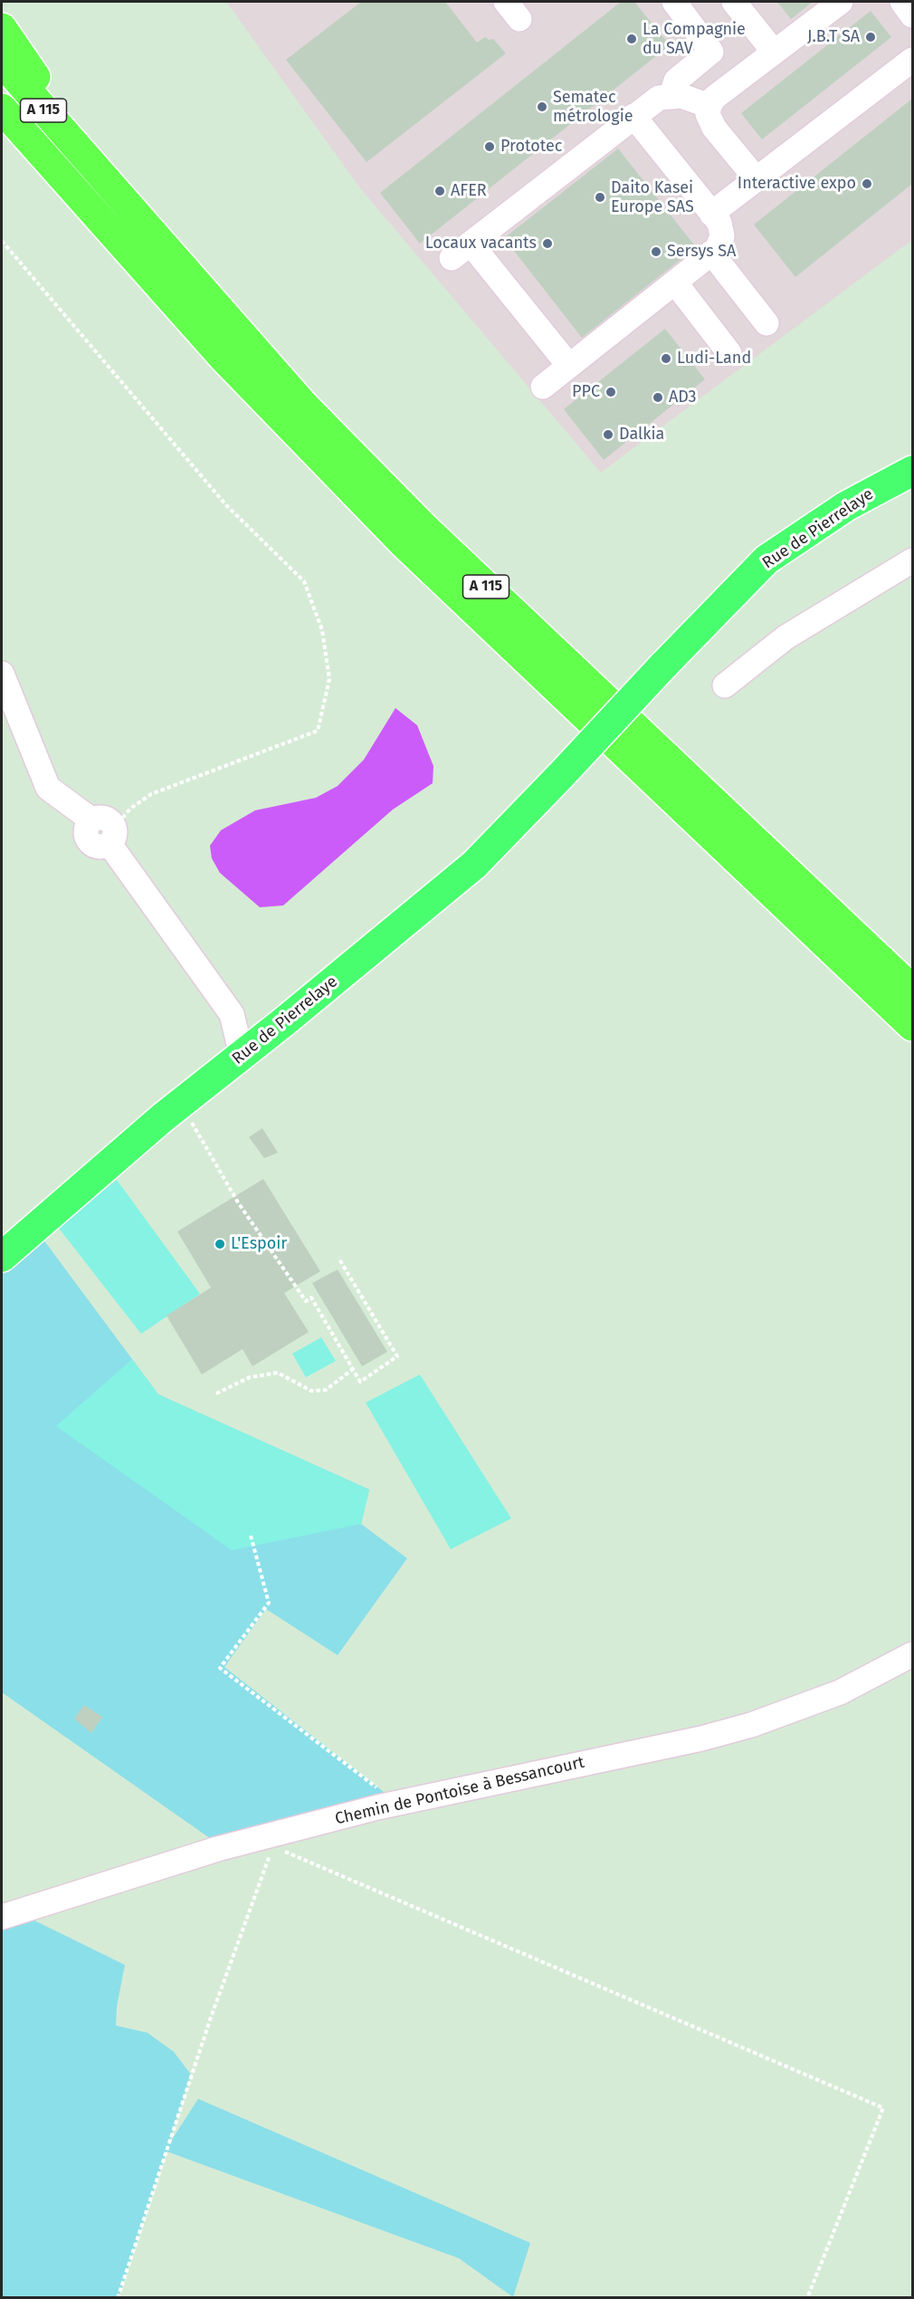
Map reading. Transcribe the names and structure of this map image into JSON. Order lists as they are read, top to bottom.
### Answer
{
  "streets": {
    "highway": ["A 115"],
    "main road": ["Rue de Pierrelaye"],
    "street": ["Chemin de Pontoise à Bessancourt"]
  },
  "places": [
    "J.B.T SA",
    "La Compagnie du SAV",
    "Sematec métrologie",
    "Prototec",
    "Interactive expo",
    "AFER",
    "Daito Kasei Europe SAS",
    "Locaux vacants",
    "Sersys SA",
    "Ludi-Land",
    "PPC",
    "AD3",
    "Dalkia",
    "L'Espoir"
  ]
}
